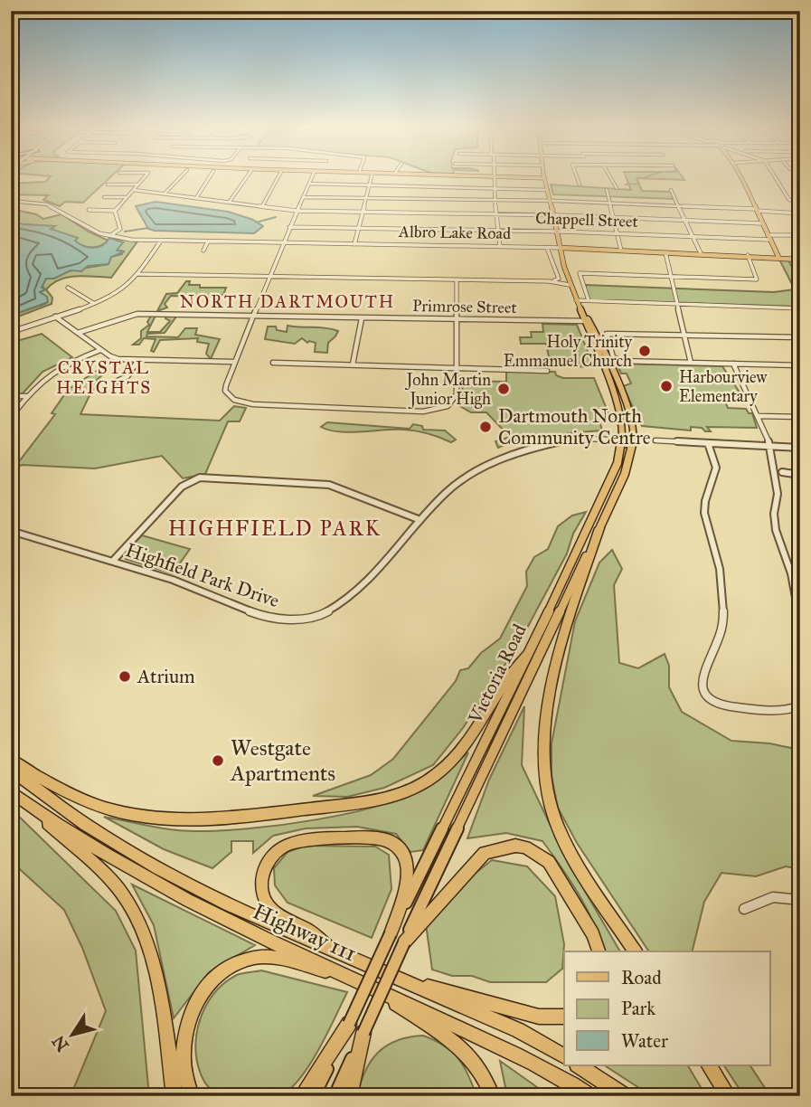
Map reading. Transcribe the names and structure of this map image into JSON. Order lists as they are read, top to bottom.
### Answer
{
  "streets": {
    "highway": ["Highway 111"],
    "main road": ["Albro Lake Road", "Victoria Road"],
    "street": ["Chappell Street", "Primrose Street", "Highfield Park Drive"]
  },
  "crossings": [
    ["Chappell Street", "Victoria Road"],
    ["Albro Lake Road", "Victoria Road"],
    ["Primrose Street", "Victoria Road"],
    ["Highfield Park Drive", "Victoria Road"]
  ],
  "districts": ["NORTH DARTMOUTH", "CRYSTAL HEIGHTS", "HIGHFIELD PARK"],
  "places": [
    "Holy Trinity Emmanuel Church",
    "Harbourview Elementary",
    "John Martin Junior High",
    "Dartmouth North Community Centre",
    "Atrium",
    "Westgate Apartments"
  ],
  "legend": ["Road", "Park", "Water"],
  "north": "bottom left"
}
